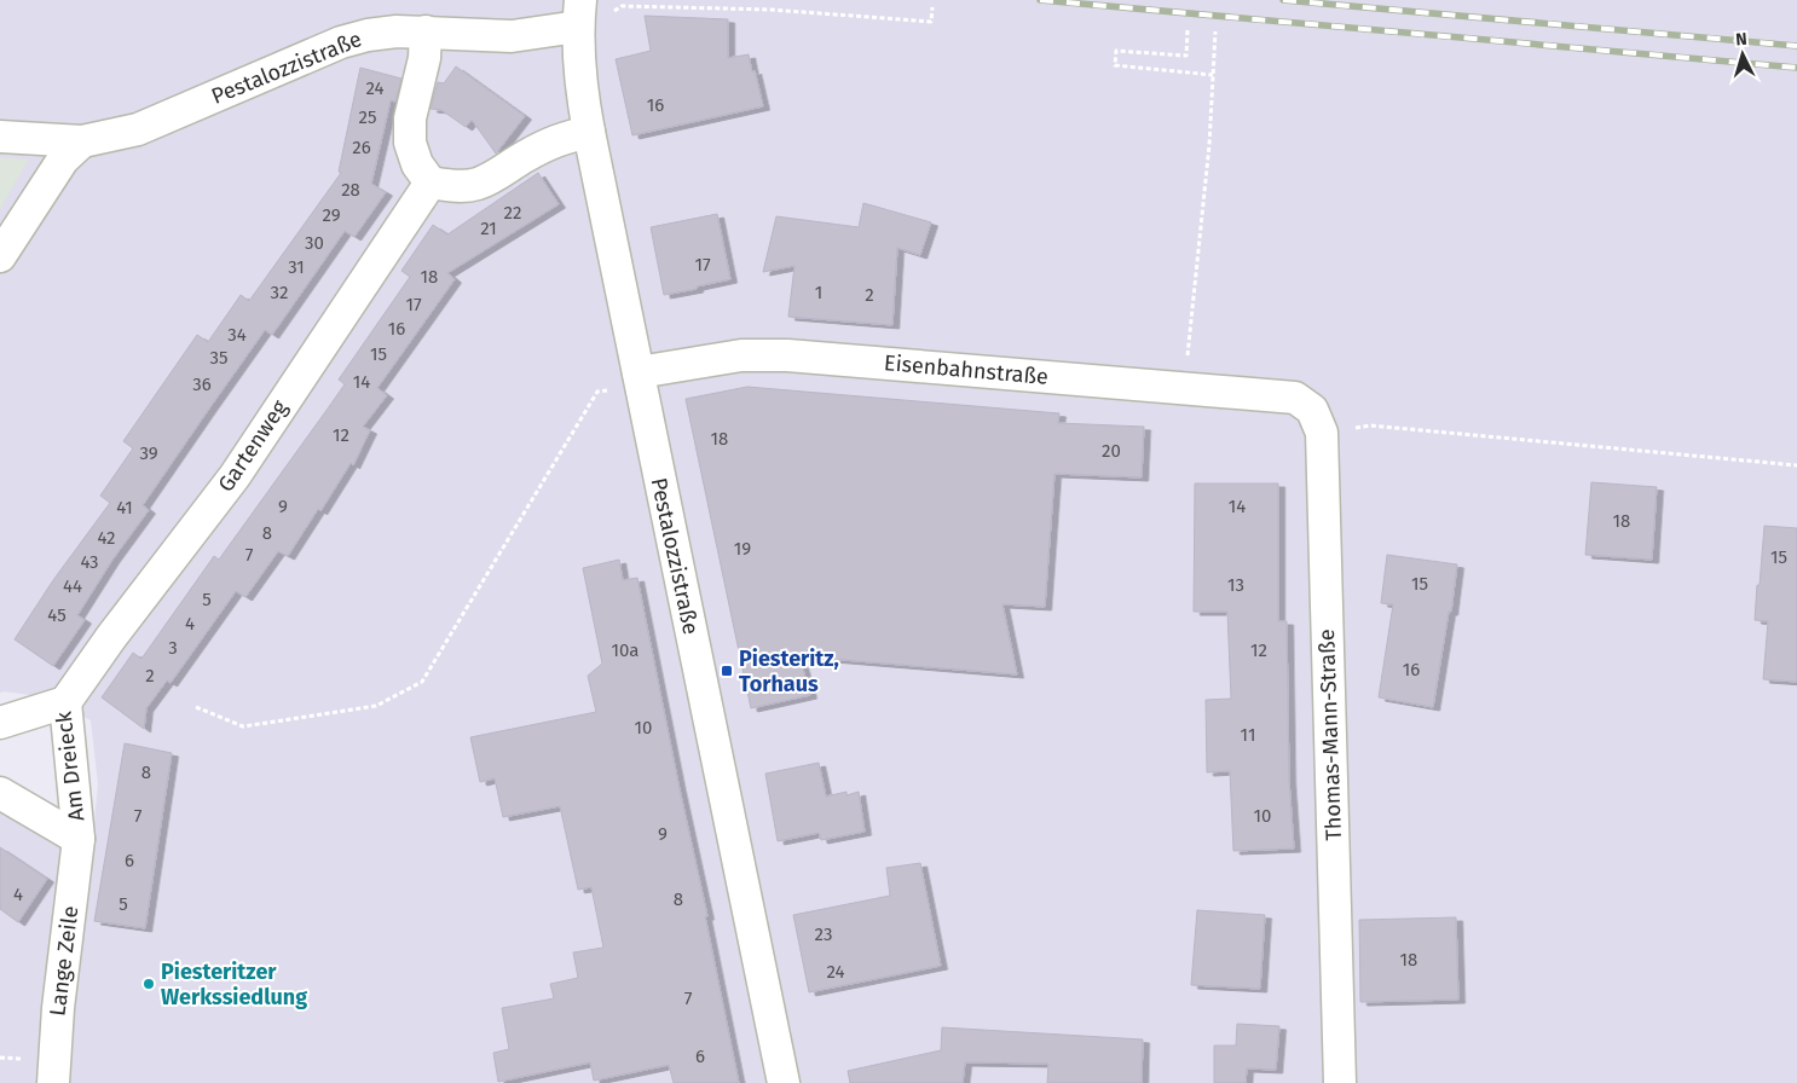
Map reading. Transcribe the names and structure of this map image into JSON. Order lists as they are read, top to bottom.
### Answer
{
  "streets": {
    "street": [
      "Pestalozzistraße",
      "Eisenbahnstraße",
      "Gartenweg",
      "Thomas-Mann-Straße",
      "Am Dreieck",
      "Lange Zeile"
    ]
  },
  "crossings": [
    ["Pestalozzistraße", "Eisenbahnstraße"],
    ["Eisenbahnstraße", "Thomas-Mann-Straße"],
    ["Gartenweg", "Am Dreieck"],
    ["Am Dreieck", "Lange Zeile"]
  ],
  "places": {
    "transit": ["Piesteritz, Torhaus"],
    "other": ["Piesteritzer Werkssiedlung"]
  },
  "house_numbers": [
    "24",
    "16",
    "25",
    "26",
    "28",
    "22",
    "29",
    "21",
    "30",
    "17",
    "31",
    "18",
    "32",
    "1",
    "2",
    "17",
    "16",
    "34",
    "15",
    "35",
    "14",
    "36",
    "12",
    "18",
    "20",
    "39",
    "9",
    "14",
    "41",
    "18",
    "8",
    "42",
    "19",
    "7",
    "15",
    "43",
    "15",
    "13",
    "44",
    "5",
    "45",
    "4",
    "3",
    "10a",
    "12",
    "16",
    "2",
    "10",
    "11",
    "8",
    "7",
    "10",
    "9",
    "6",
    "4",
    "8",
    "5",
    "23",
    "18",
    "24",
    "7",
    "6"
  ],
  "north": "top"
}
